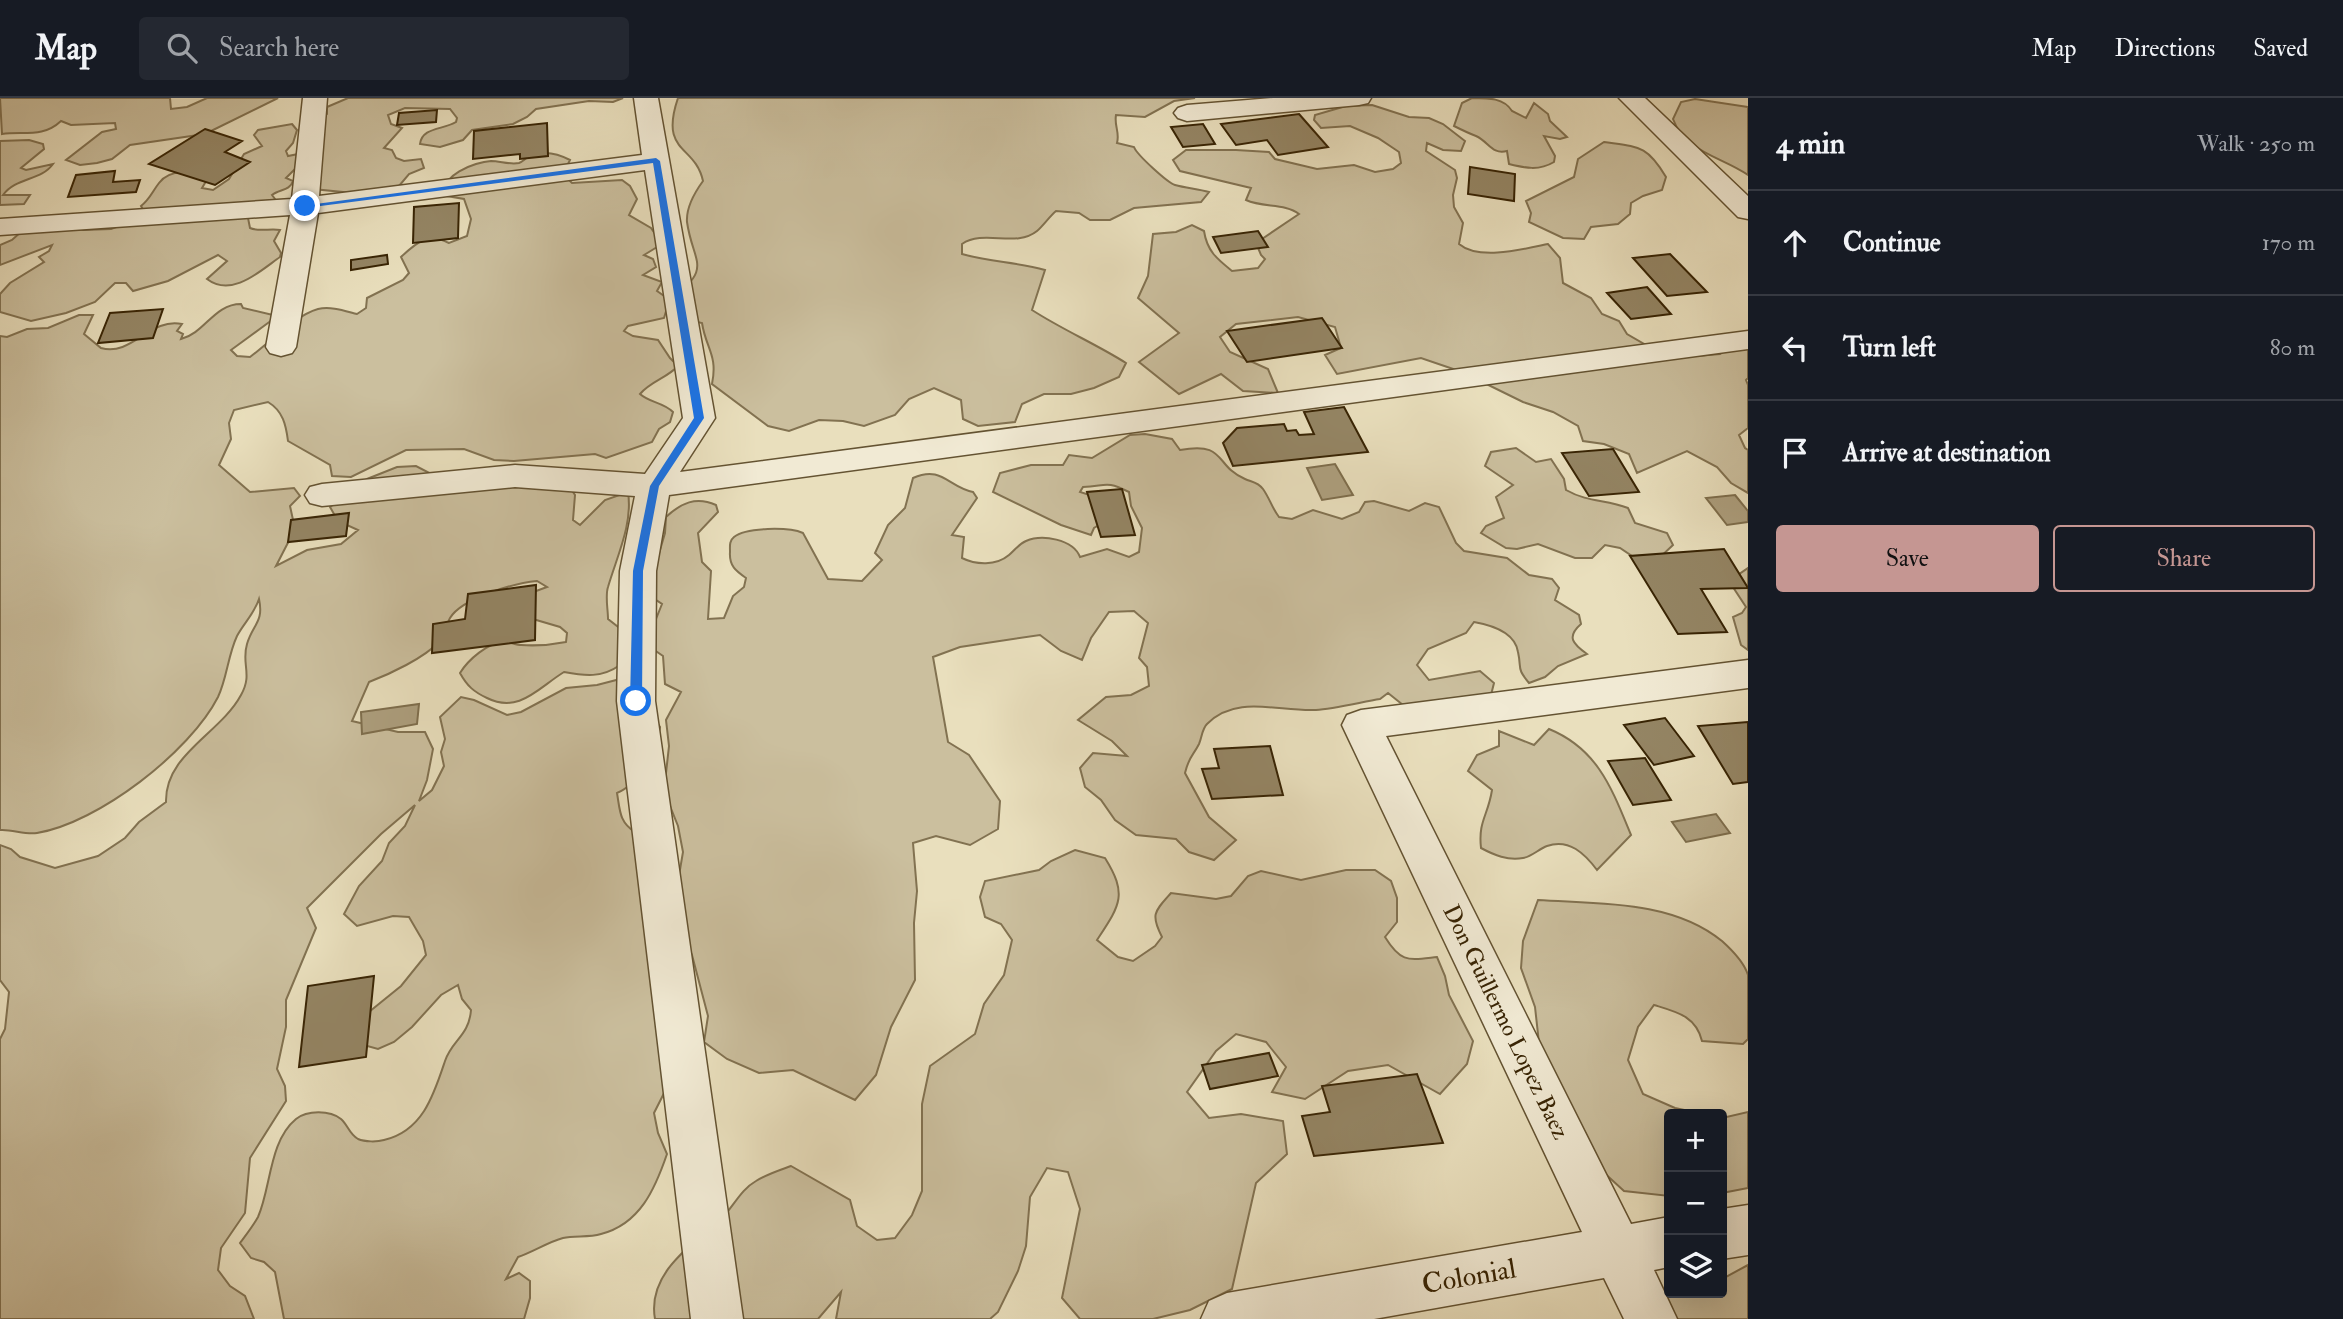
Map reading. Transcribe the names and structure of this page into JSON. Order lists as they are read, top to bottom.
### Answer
{
  "streets": {
    "street": ["Don Guillermo Lopez Baez", "Colonial"]
  },
  "crossings": [
    ["Don Guillermo Lopez Baez", "Colonial"]
  ],
  "page": {
    "header": "Map",
    "search": "Search here",
    "nav": ["Map", "Directions", "Saved"],
    "heading": ["4 min", "Walk · 250 m"],
    "list": [
      ["Continue", "170 m"],
      ["Turn left", "80 m"],
      "Arrive at destination"
    ],
    "buttons": ["Save", "Share"],
    "map_buttons": ["+", "−"]
  }
}
